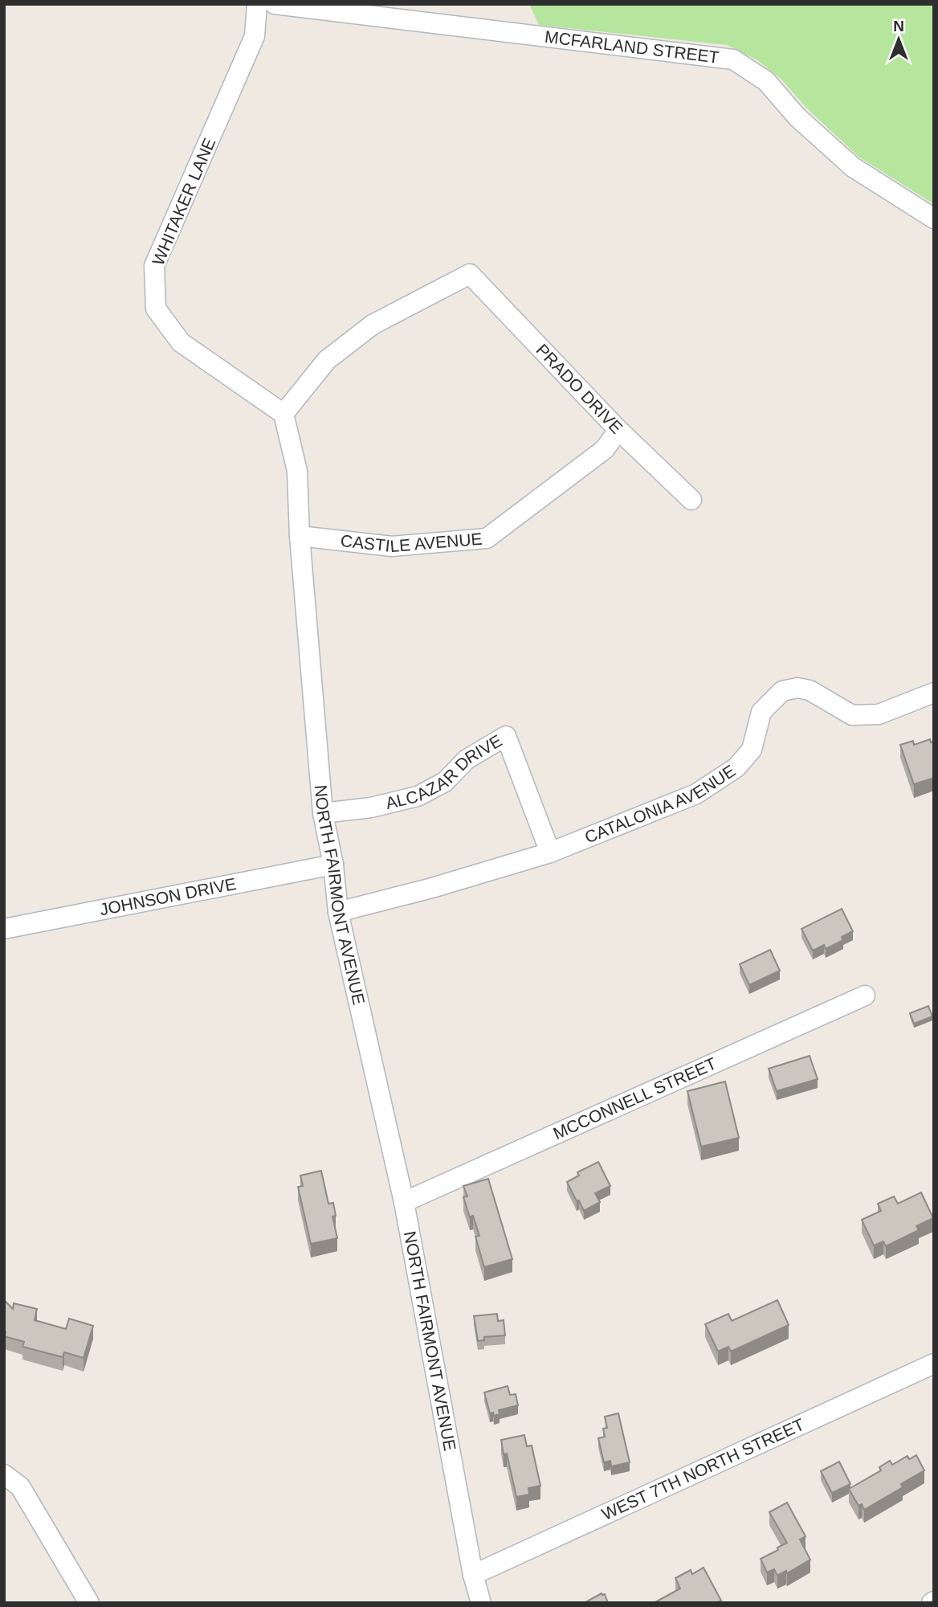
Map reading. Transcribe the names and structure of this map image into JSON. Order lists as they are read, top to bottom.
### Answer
{
  "streets": {
    "street": [
      "MCFARLAND STREET",
      "WHITAKER LANE",
      "PRADO DRIVE",
      "CASTILE AVENUE",
      "ALCAZAR DRIVE",
      "CATALONIA AVENUE",
      "NORTH FAIRMONT AVENUE",
      "JOHNSON DRIVE",
      "MCCONNELL STREET",
      "WEST 7TH NORTH STREET"
    ]
  },
  "crossings": [
    ["WHITAKER LANE", "PRADO DRIVE"],
    ["WHITAKER LANE", "NORTH FAIRMONT AVENUE"],
    ["PRADO DRIVE", "CASTILE AVENUE"],
    ["PRADO DRIVE", "NORTH FAIRMONT AVENUE"],
    ["CASTILE AVENUE", "NORTH FAIRMONT AVENUE"],
    ["ALCAZAR DRIVE", "CATALONIA AVENUE"],
    ["ALCAZAR DRIVE", "NORTH FAIRMONT AVENUE"],
    ["CATALONIA AVENUE", "NORTH FAIRMONT AVENUE"],
    ["NORTH FAIRMONT AVENUE", "JOHNSON DRIVE"],
    ["NORTH FAIRMONT AVENUE", "MCCONNELL STREET"],
    ["NORTH FAIRMONT AVENUE", "WEST 7TH NORTH STREET"]
  ],
  "north": "top"
}
